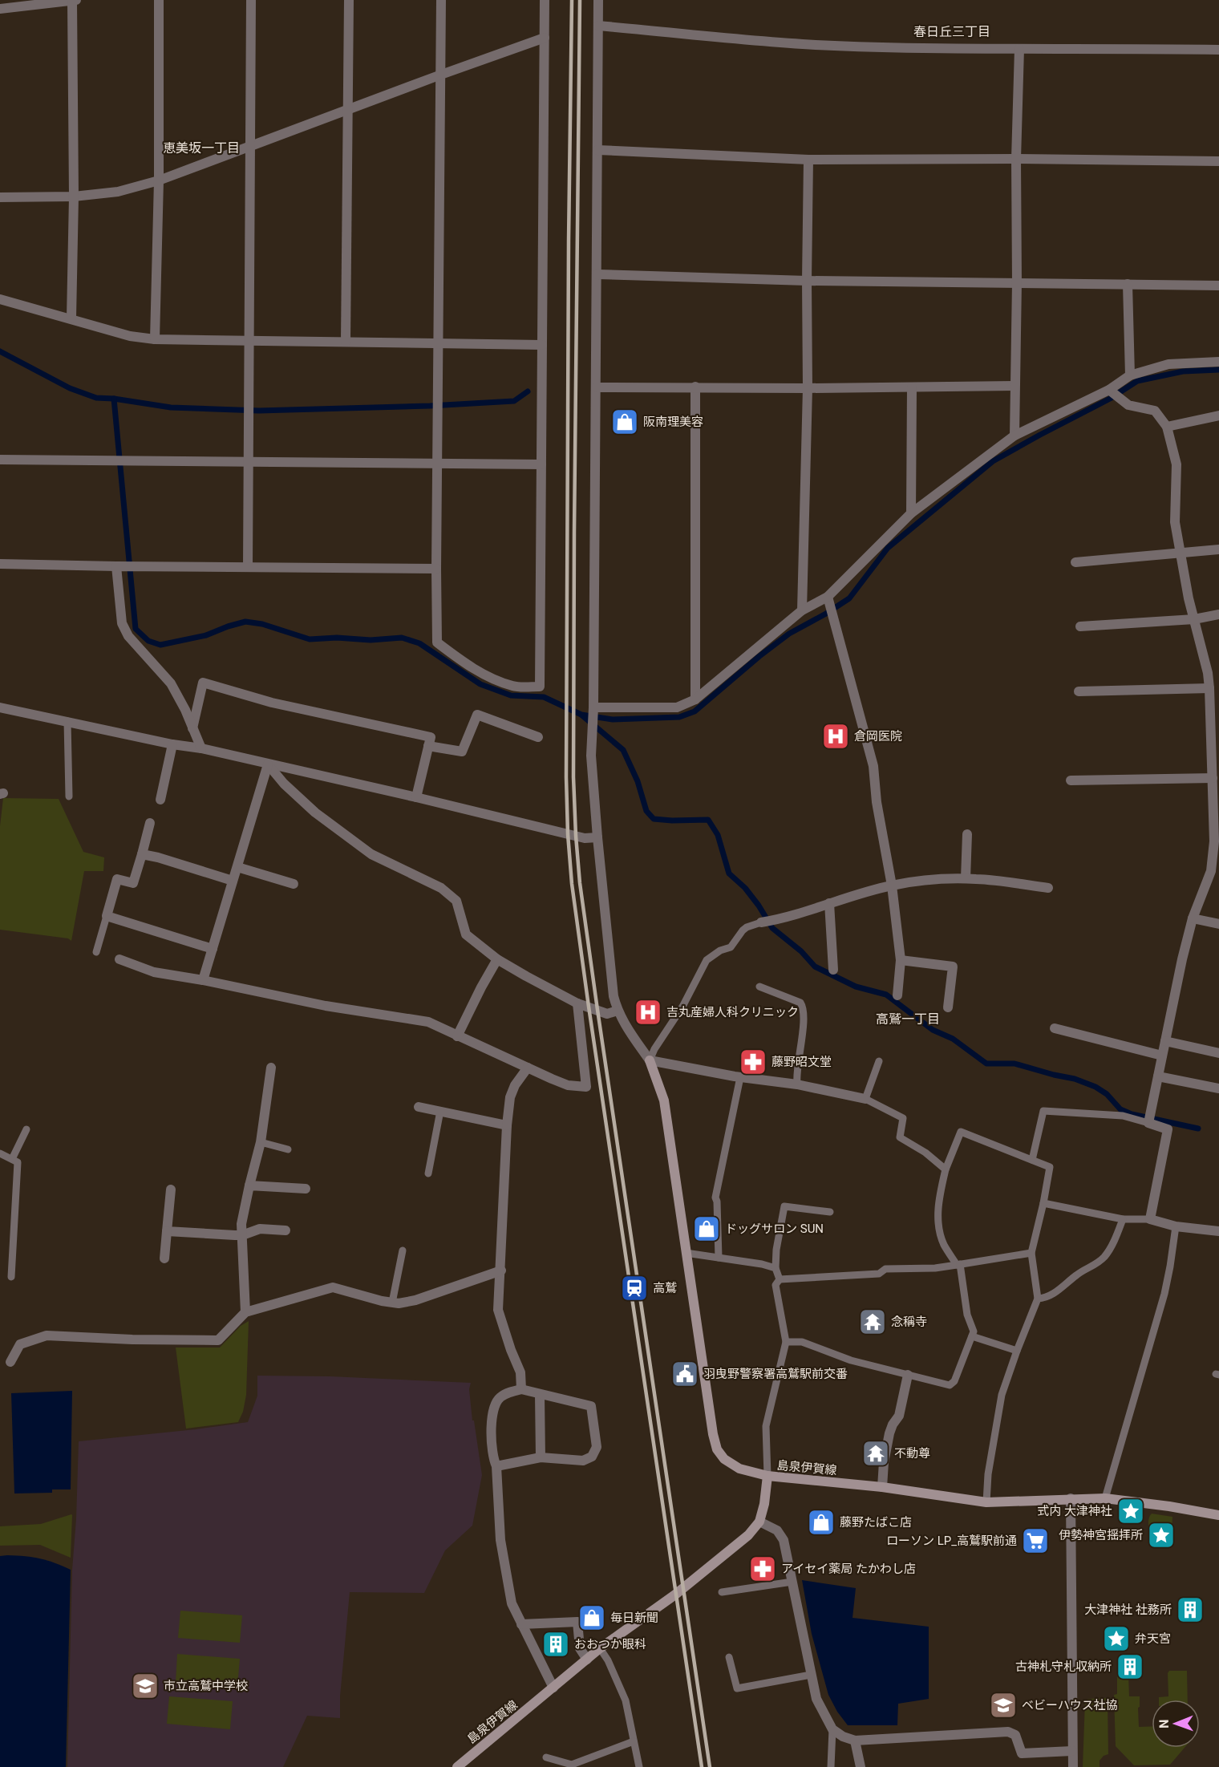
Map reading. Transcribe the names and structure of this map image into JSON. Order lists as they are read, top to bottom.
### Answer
{
  "streets": {
    "main road": ["島泉伊賀線"]
  },
  "districts": ["春日丘三丁目", "恵美坂一丁目", "高鷲一丁目"],
  "places": {
    "shop": [
      "阪南理美容",
      "ドッグサロン SUN",
      "藤野たばこ店",
      "毎日新聞"
    ],
    "hospital": ["倉岡医院", "吉丸産婦人科クリニック"],
    "pharmacy": ["藤野昭文堂", "アイセイ薬局 たかわし店"],
    "station": ["高鷲"],
    "temple": ["念稱寺", "不動尊"],
    "public building": ["羽曳野警察署高鷲駅前交番"],
    "place": ["式内 大津神社", "伊勢神宮揺拝所", "弁天宮"],
    "supermarket": ["ローソン LP_高鷲駅前通"],
    "building": ["大津神社 社務所", "おおつか眼科", "古神札守札収納所"],
    "school or university": ["市立高鷲中学校", "ベビーハウス社協"]
  },
  "north": "left"
}
